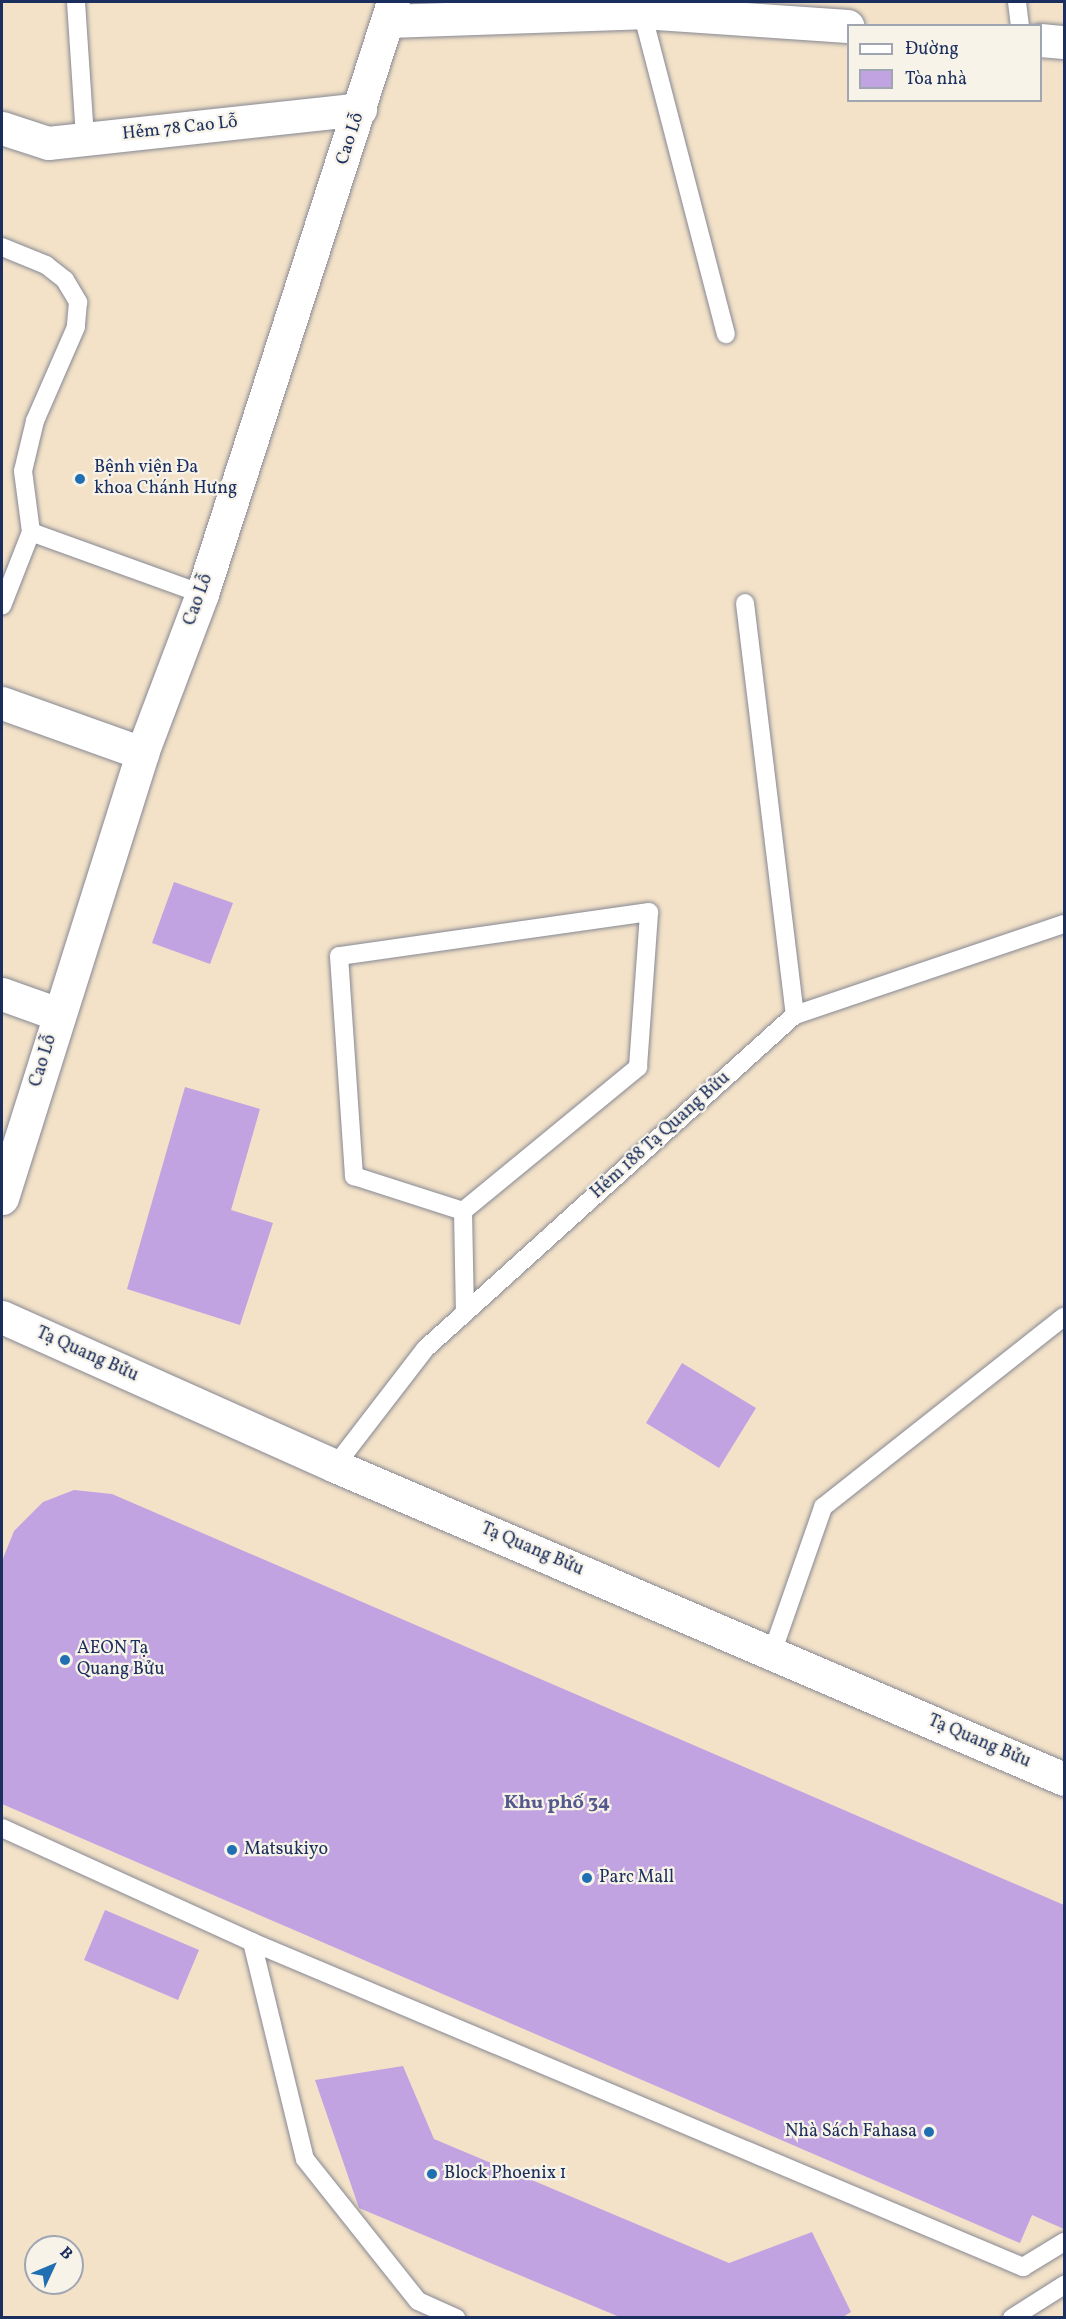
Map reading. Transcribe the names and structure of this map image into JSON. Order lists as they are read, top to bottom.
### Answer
{
  "streets": {
    "street": ["Hẻm 78 Cao Lỗ", "Cao Lỗ", "Tạ Quang Bửu"],
    "lane": ["Hẻm 188 Tạ Quang Bửu"]
  },
  "crossings": [
    ["Hẻm 78 Cao Lỗ", "Cao Lỗ"],
    ["Hẻm 188 Tạ Quang Bửu", "Tạ Quang Bửu"]
  ],
  "districts": ["Khu phố 34"],
  "places": [
    "Bệnh viện Đa khoa Chánh Hưng",
    "AEON Tạ Quang Bửu",
    "Matsukiyo",
    "Parc Mall",
    "Nhà Sách Fahasa",
    "Block Phoenix 1"
  ],
  "legend": ["Đường", "Tòa nhà"],
  "north": "top right"
}
